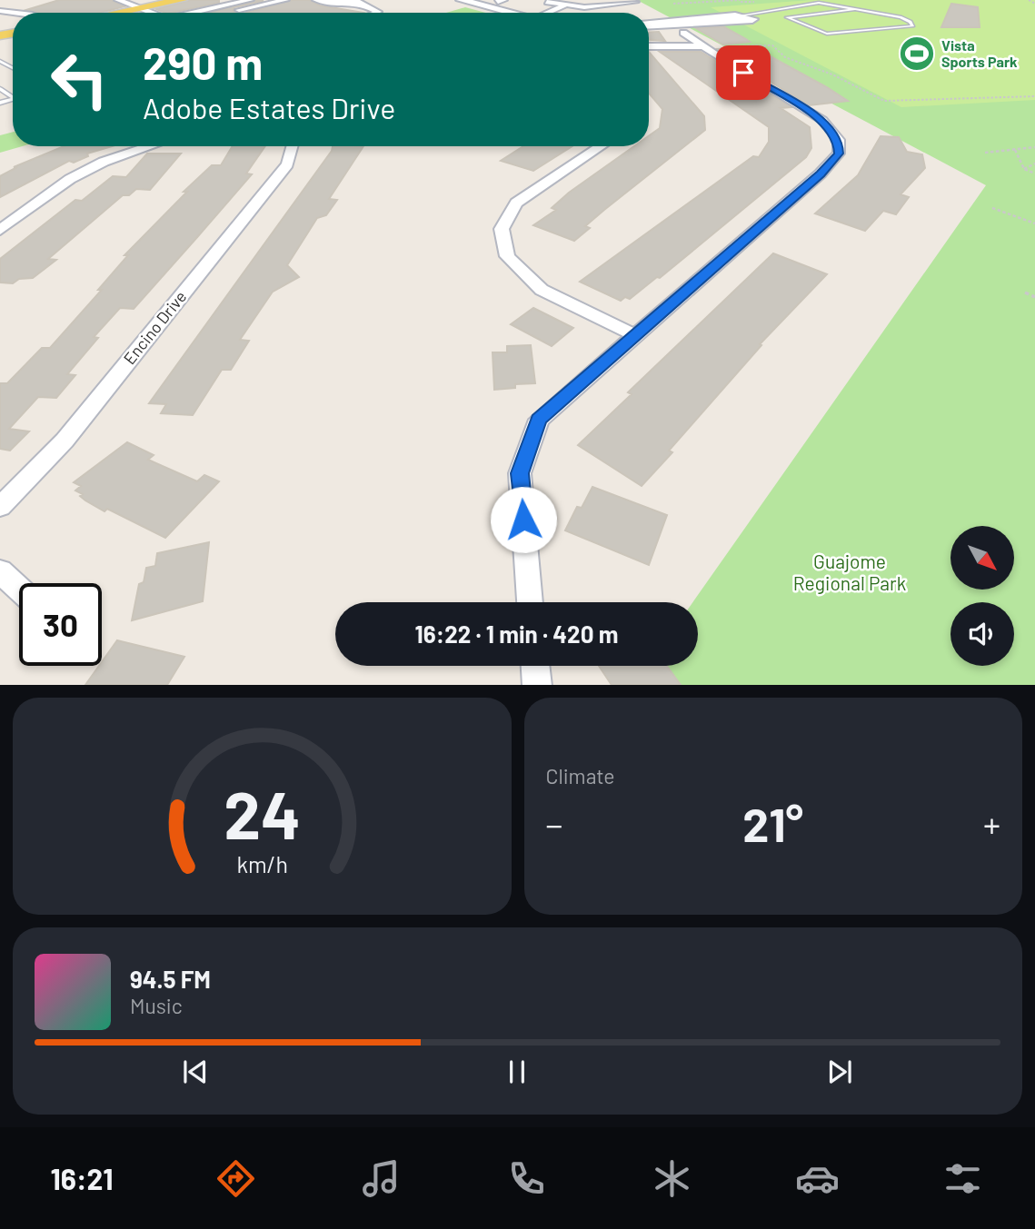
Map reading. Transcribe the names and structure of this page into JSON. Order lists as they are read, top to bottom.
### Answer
{
  "streets": {
    "street": ["Encino Drive"]
  },
  "parks": ["Guajome Regional Park"],
  "places": {
    "sports": ["Vista Sports Park"]
  },
  "north": "bottom right",
  "page": {
    "turn": ["290 m", "Adobe Estates Drive"],
    "limit": "30",
    "trip": "16:22 · 1 min · 420 m",
    "tile": "Climate",
    "heat": ["−", "21°", "+"],
    "song": ["94.5 FM", "Music"],
    "tabs": "16:21",
    "gauge": ["24", "km/h"]
  }
}
